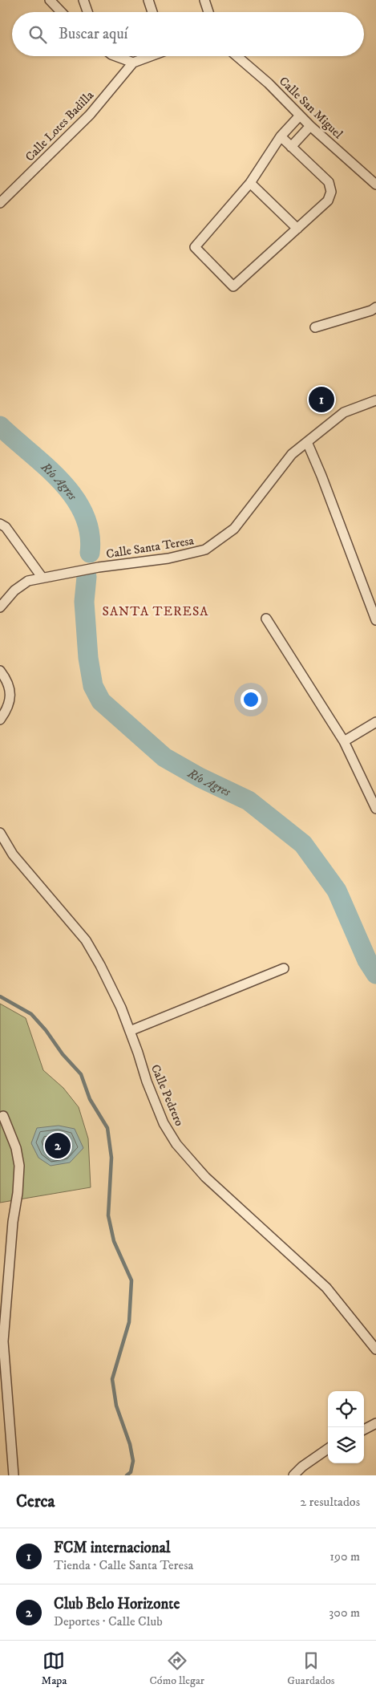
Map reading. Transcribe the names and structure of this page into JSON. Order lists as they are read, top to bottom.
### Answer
{
  "streets": {
    "street": [
      "Calle San Miguel",
      "Calle Lotes Badilla",
      "Calle Santa Teresa",
      "Calle Pedrero"
    ]
  },
  "districts": ["SANTA TERESA"],
  "water": ["Río Agres"],
  "page": {
    "search": "Buscar aquí",
    "pins": ["1", "2"],
    "heading": ["Cerca", "2 resultados"],
    "list": [
      {
        "mark": "1",
        "name": "FCM internacional",
        "note": "Tienda · Calle Santa Teresa",
        "value": "190 m"
      },
      {
        "mark": "2",
        "name": "Club Belo Horizonte",
        "note": "Deportes · Calle Club",
        "value": "300 m"
      }
    ],
    "nav": ["Mapa", "Cómo llegar", "Guardados"]
  }
}
